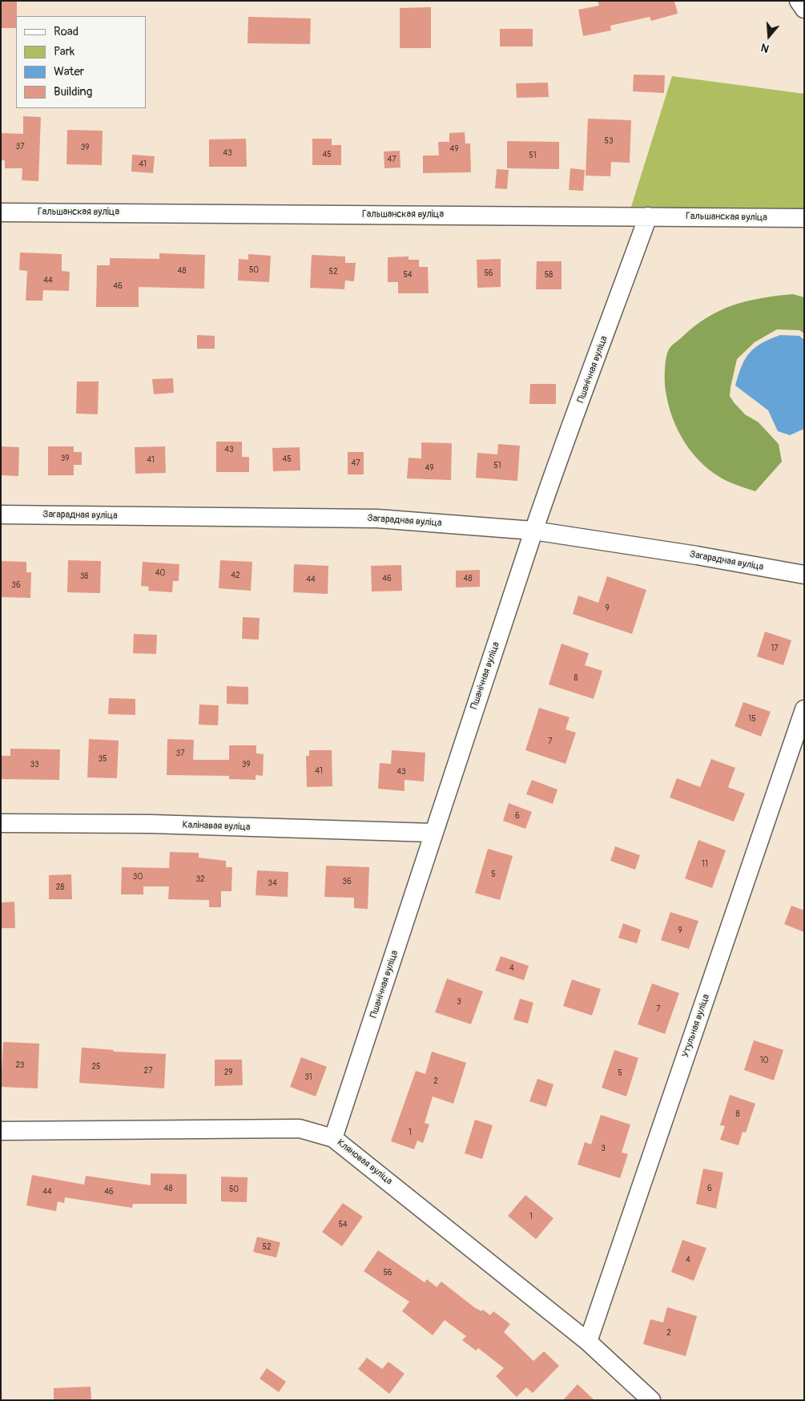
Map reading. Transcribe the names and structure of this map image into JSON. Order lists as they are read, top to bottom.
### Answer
{
  "streets": {
    "street": [
      "Гальшанская вуліца",
      "Пшанічная вуліца",
      "Загарадная вуліца",
      "Калінавая вуліца",
      "Утульная вуліца",
      "Кляновая вуліца"
    ]
  },
  "crossings": [
    ["Гальшанская вуліца", "Пшанічная вуліца"],
    ["Пшанічная вуліца", "Загарадная вуліца"],
    ["Пшанічная вуліца", "Калінавая вуліца"],
    ["Пшанічная вуліца", "Кляновая вуліца"],
    ["Утульная вуліца", "Кляновая вуліца"]
  ],
  "house_numbers": [
    "53",
    "37",
    "39",
    "49",
    "43",
    "45",
    "51",
    "47",
    "41",
    "50",
    "48",
    "52",
    "56",
    "54",
    "58",
    "44",
    "46",
    "43",
    "39",
    "45",
    "41",
    "47",
    "51",
    "49",
    "40",
    "42",
    "38",
    "46",
    "48",
    "44",
    "36",
    "9",
    "17",
    "8",
    "15",
    "7",
    "37",
    "35",
    "33",
    "39",
    "41",
    "43",
    "6",
    "11",
    "5",
    "30",
    "32",
    "36",
    "34",
    "28",
    "9",
    "4",
    "3",
    "7",
    "10",
    "23",
    "25",
    "27",
    "29",
    "5",
    "31",
    "2",
    "8",
    "1",
    "3",
    "48",
    "6",
    "50",
    "44",
    "46",
    "1",
    "54",
    "52",
    "4",
    "56",
    "2"
  ],
  "legend": [
    "Road",
    "Park",
    "Water",
    "Building"
  ],
  "north": "bottom"
}
